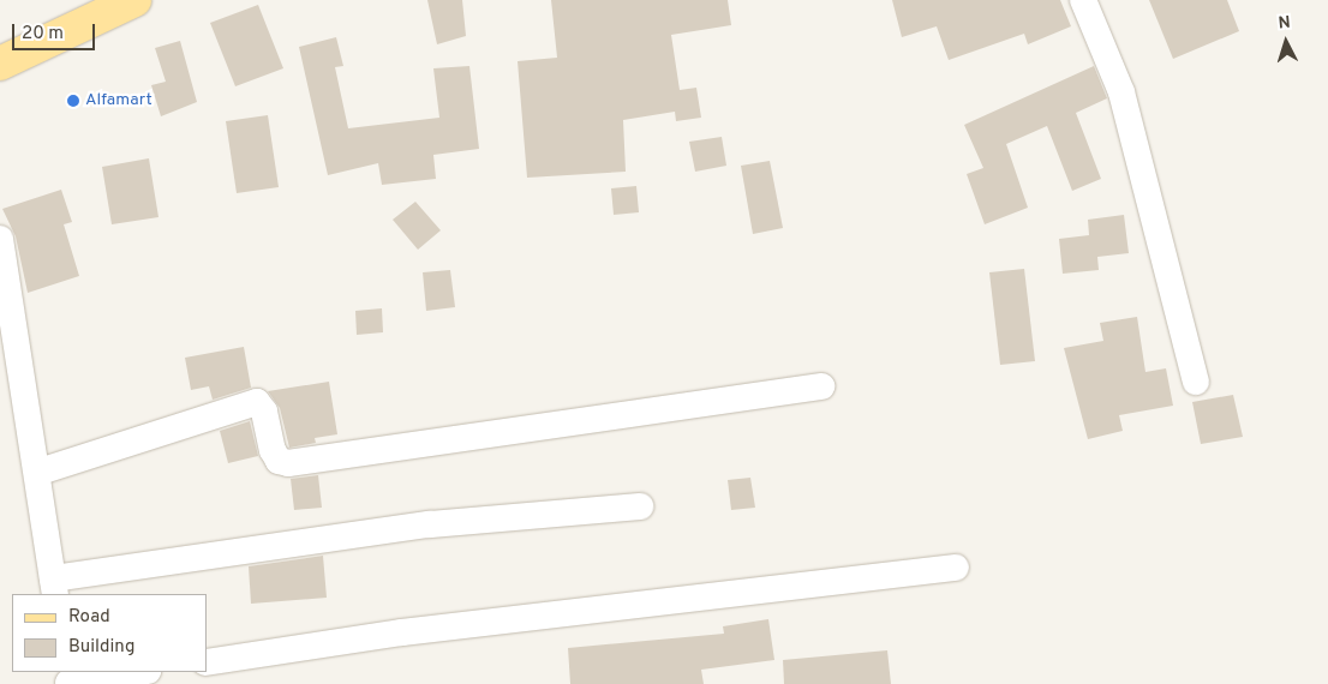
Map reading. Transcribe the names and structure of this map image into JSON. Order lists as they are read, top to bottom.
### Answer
{
  "places": ["Alfamart"],
  "legend": ["Road", "Building"],
  "scale_bar": "20 m",
  "north": "top"
}
